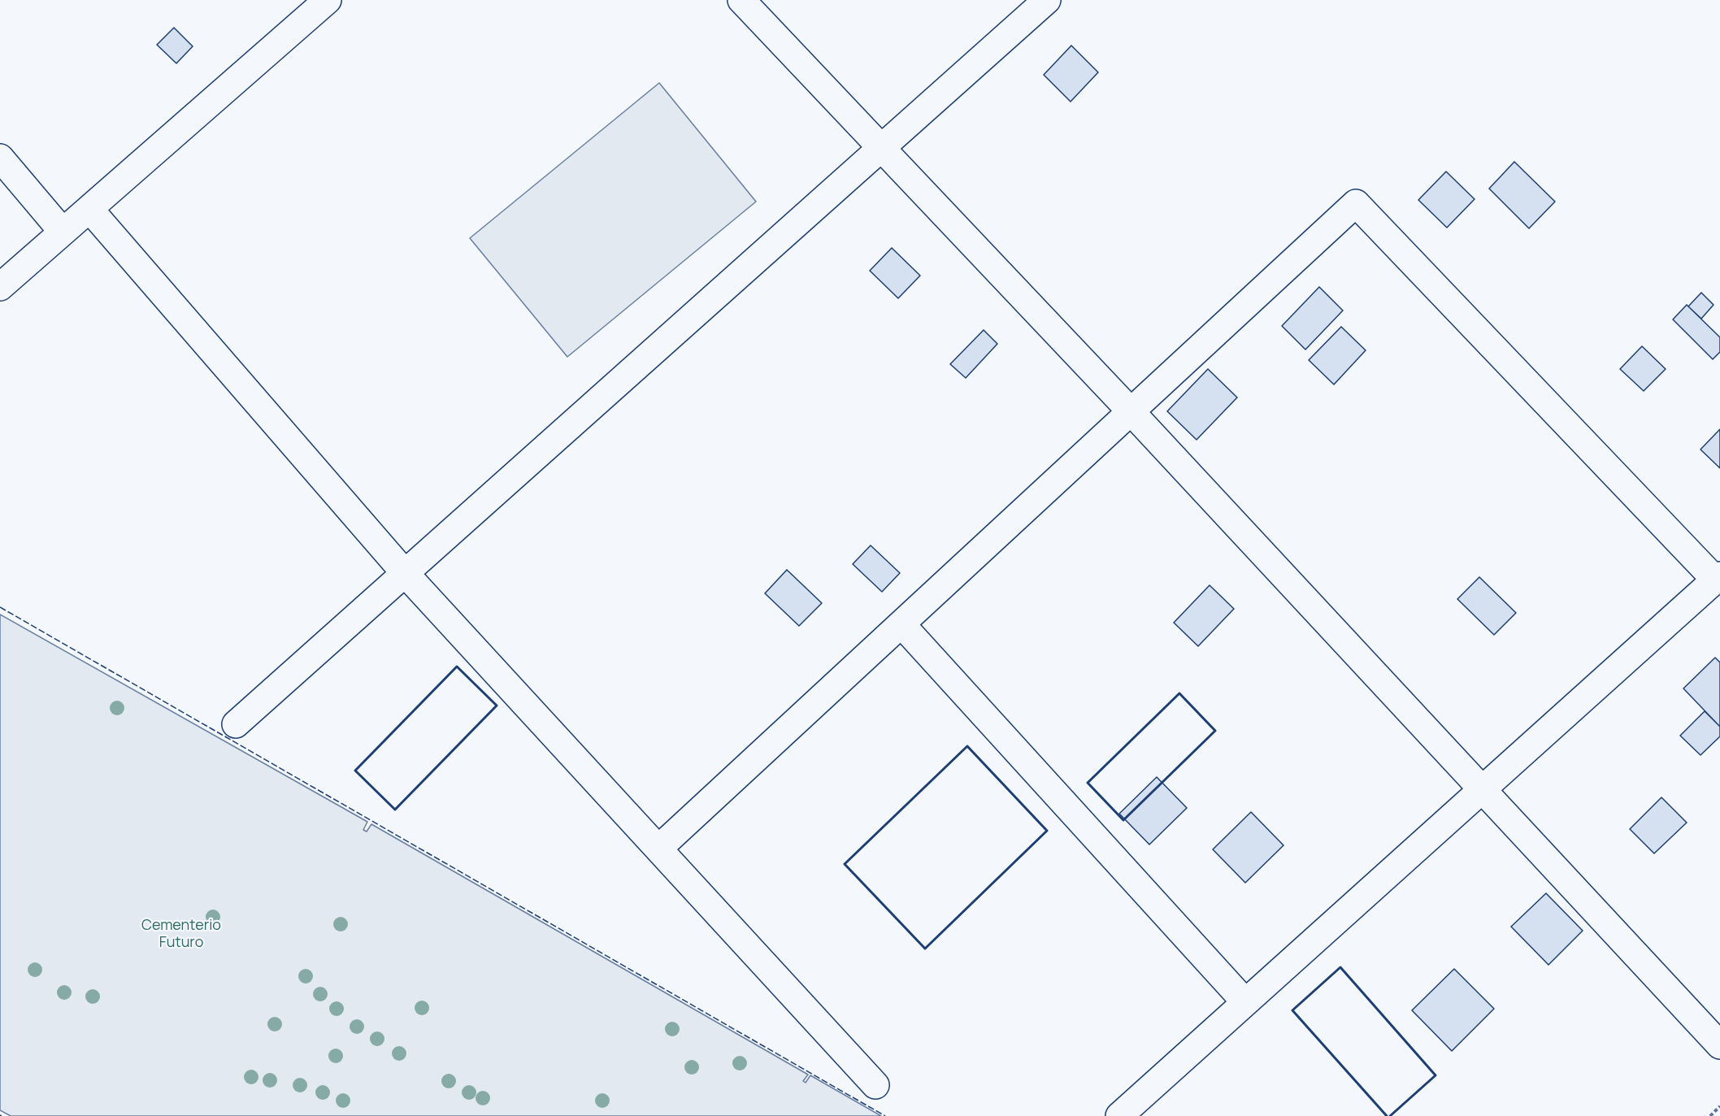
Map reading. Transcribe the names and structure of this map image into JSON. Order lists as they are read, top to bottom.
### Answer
{
  "parks": ["Cementerio Futuro"]
}
